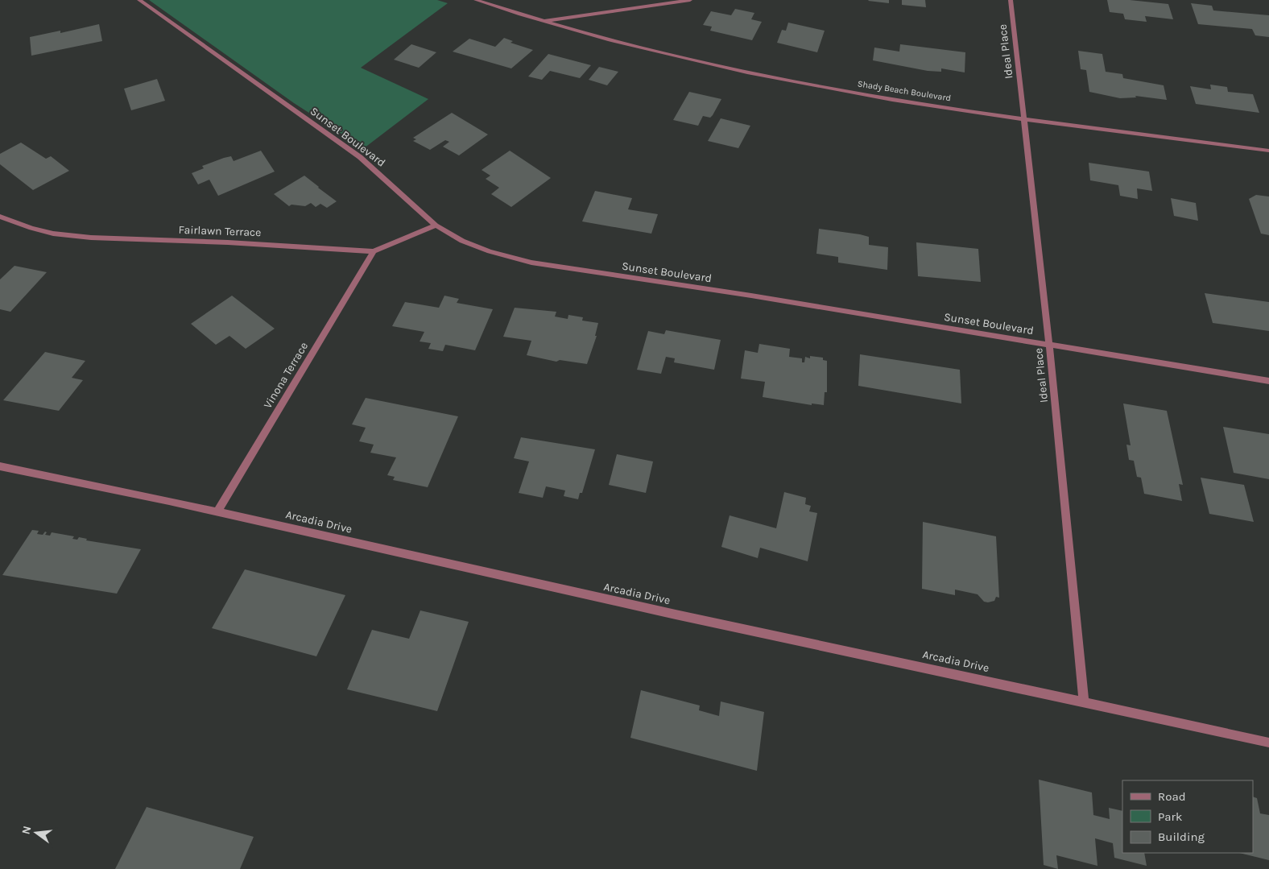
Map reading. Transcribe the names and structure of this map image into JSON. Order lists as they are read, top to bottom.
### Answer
{
  "streets": {
    "street": [
      "Ideal Place",
      "Shady Beach Boulevard",
      "Sunset Boulevard",
      "Fairlawn Terrace",
      "Vinona Terrace",
      "Arcadia Drive"
    ]
  },
  "crossings": [
    ["Ideal Place", "Shady Beach Boulevard"],
    ["Ideal Place", "Sunset Boulevard"],
    ["Ideal Place", "Arcadia Drive"],
    ["Sunset Boulevard", "Fairlawn Terrace"],
    ["Fairlawn Terrace", "Vinona Terrace"],
    ["Vinona Terrace", "Arcadia Drive"]
  ],
  "legend": ["Road", "Park", "Building"],
  "north": "left"
}
